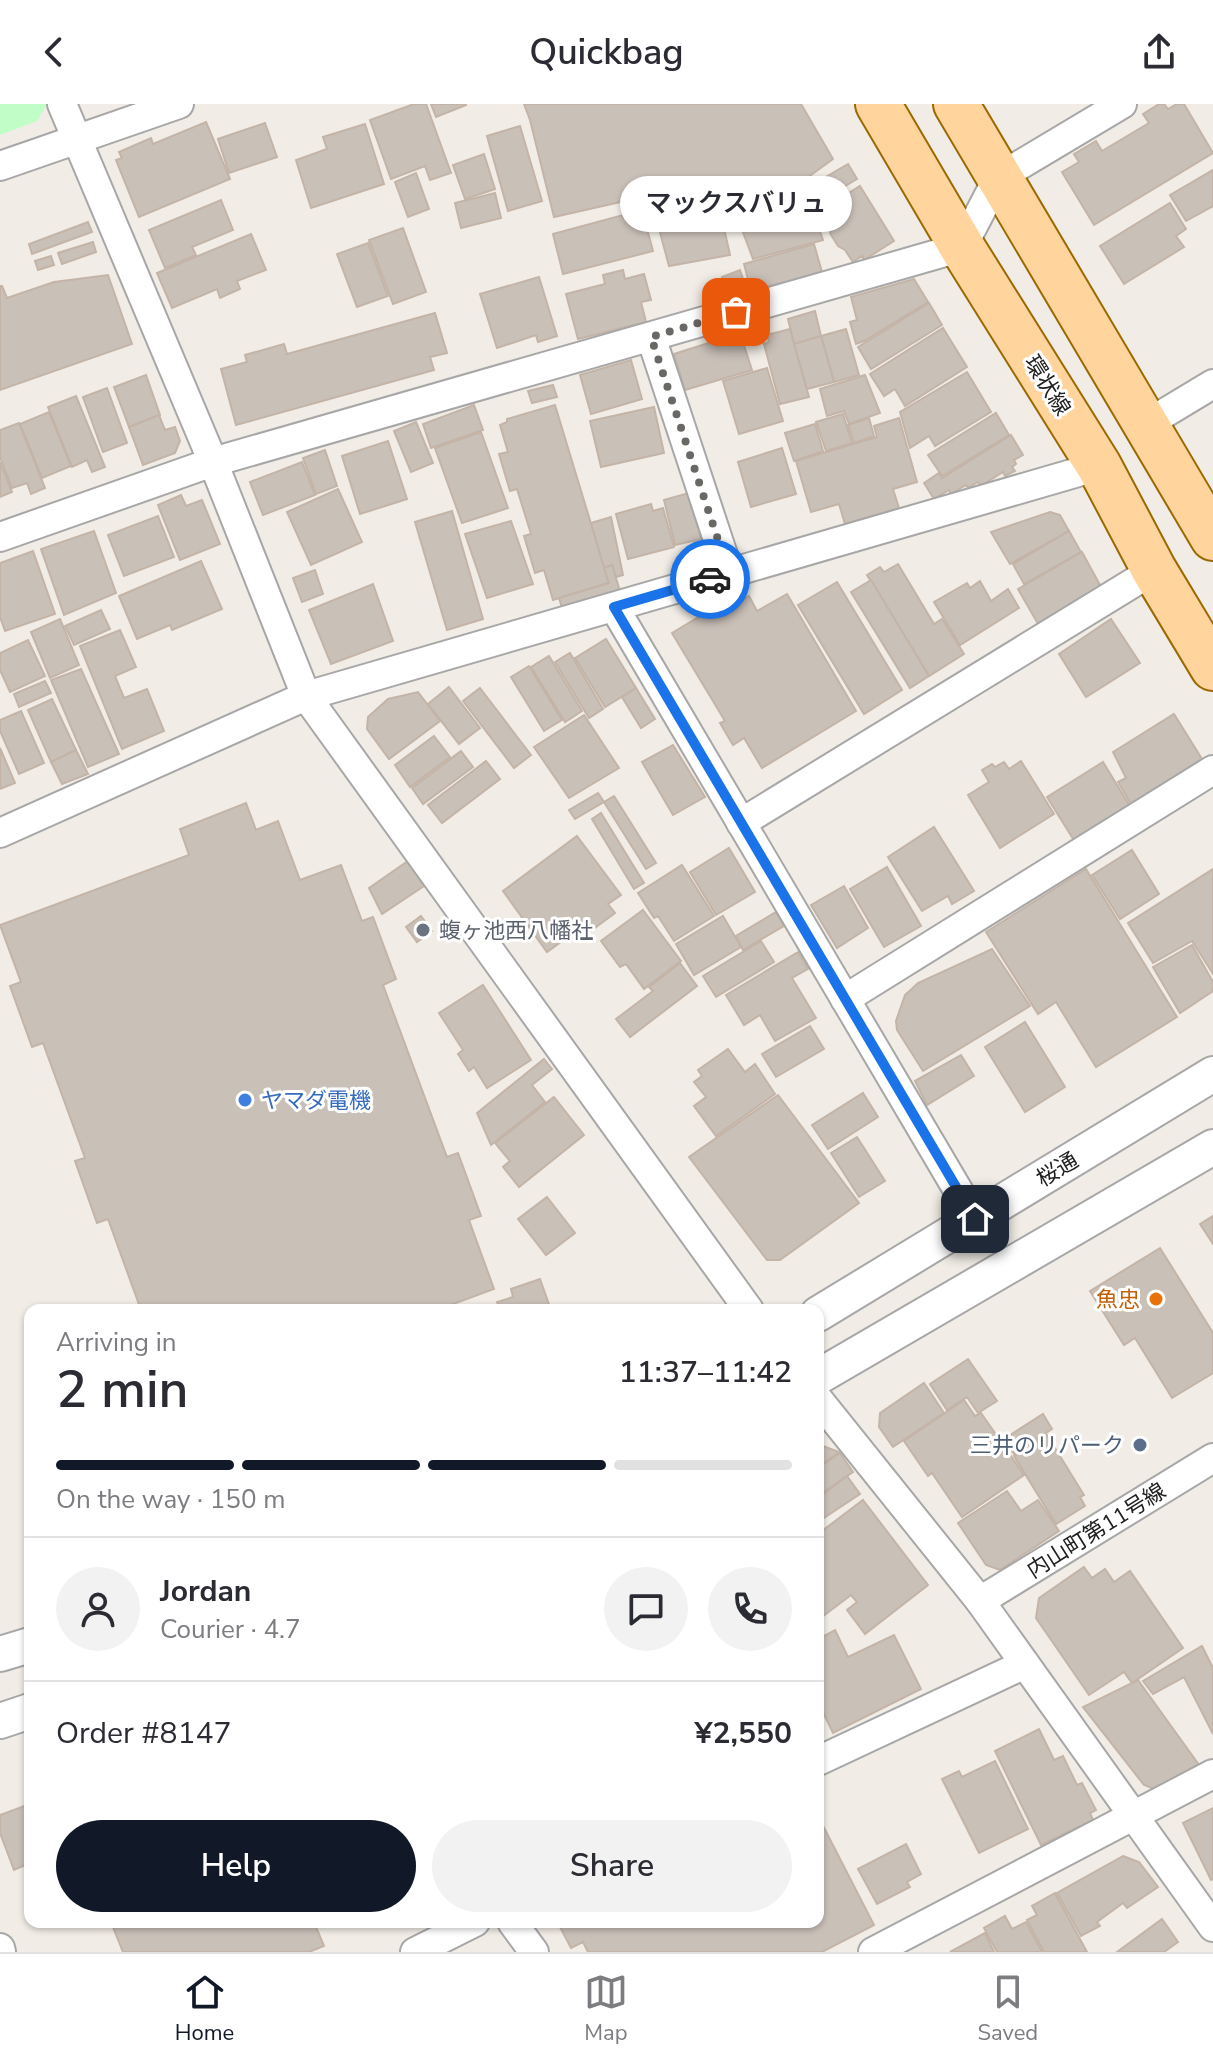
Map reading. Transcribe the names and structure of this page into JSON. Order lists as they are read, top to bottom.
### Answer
{
  "streets": {
    "main road": ["環状線"],
    "street": ["桜通", "内山町第11号線"]
  },
  "places": [
    "マックスバリュ",
    "蝮ヶ池西八幡社",
    "ヤマダ電機",
    "魚忠",
    "三井のリパーク"
  ],
  "page": {
    "header": "Quickbag",
    "bubble": "マックスバリュ",
    "heading": ["2 min", "Arriving in", "11:37–11:42"],
    "panel": [
      "Jordan",
      "Courier · 4.7",
      "Order #8147",
      "¥2,550"
    ],
    "bar": "On the way · 150 m",
    "buttons": ["Help", "Share"],
    "tabs": ["Home", "Map", "Saved"]
  }
}
